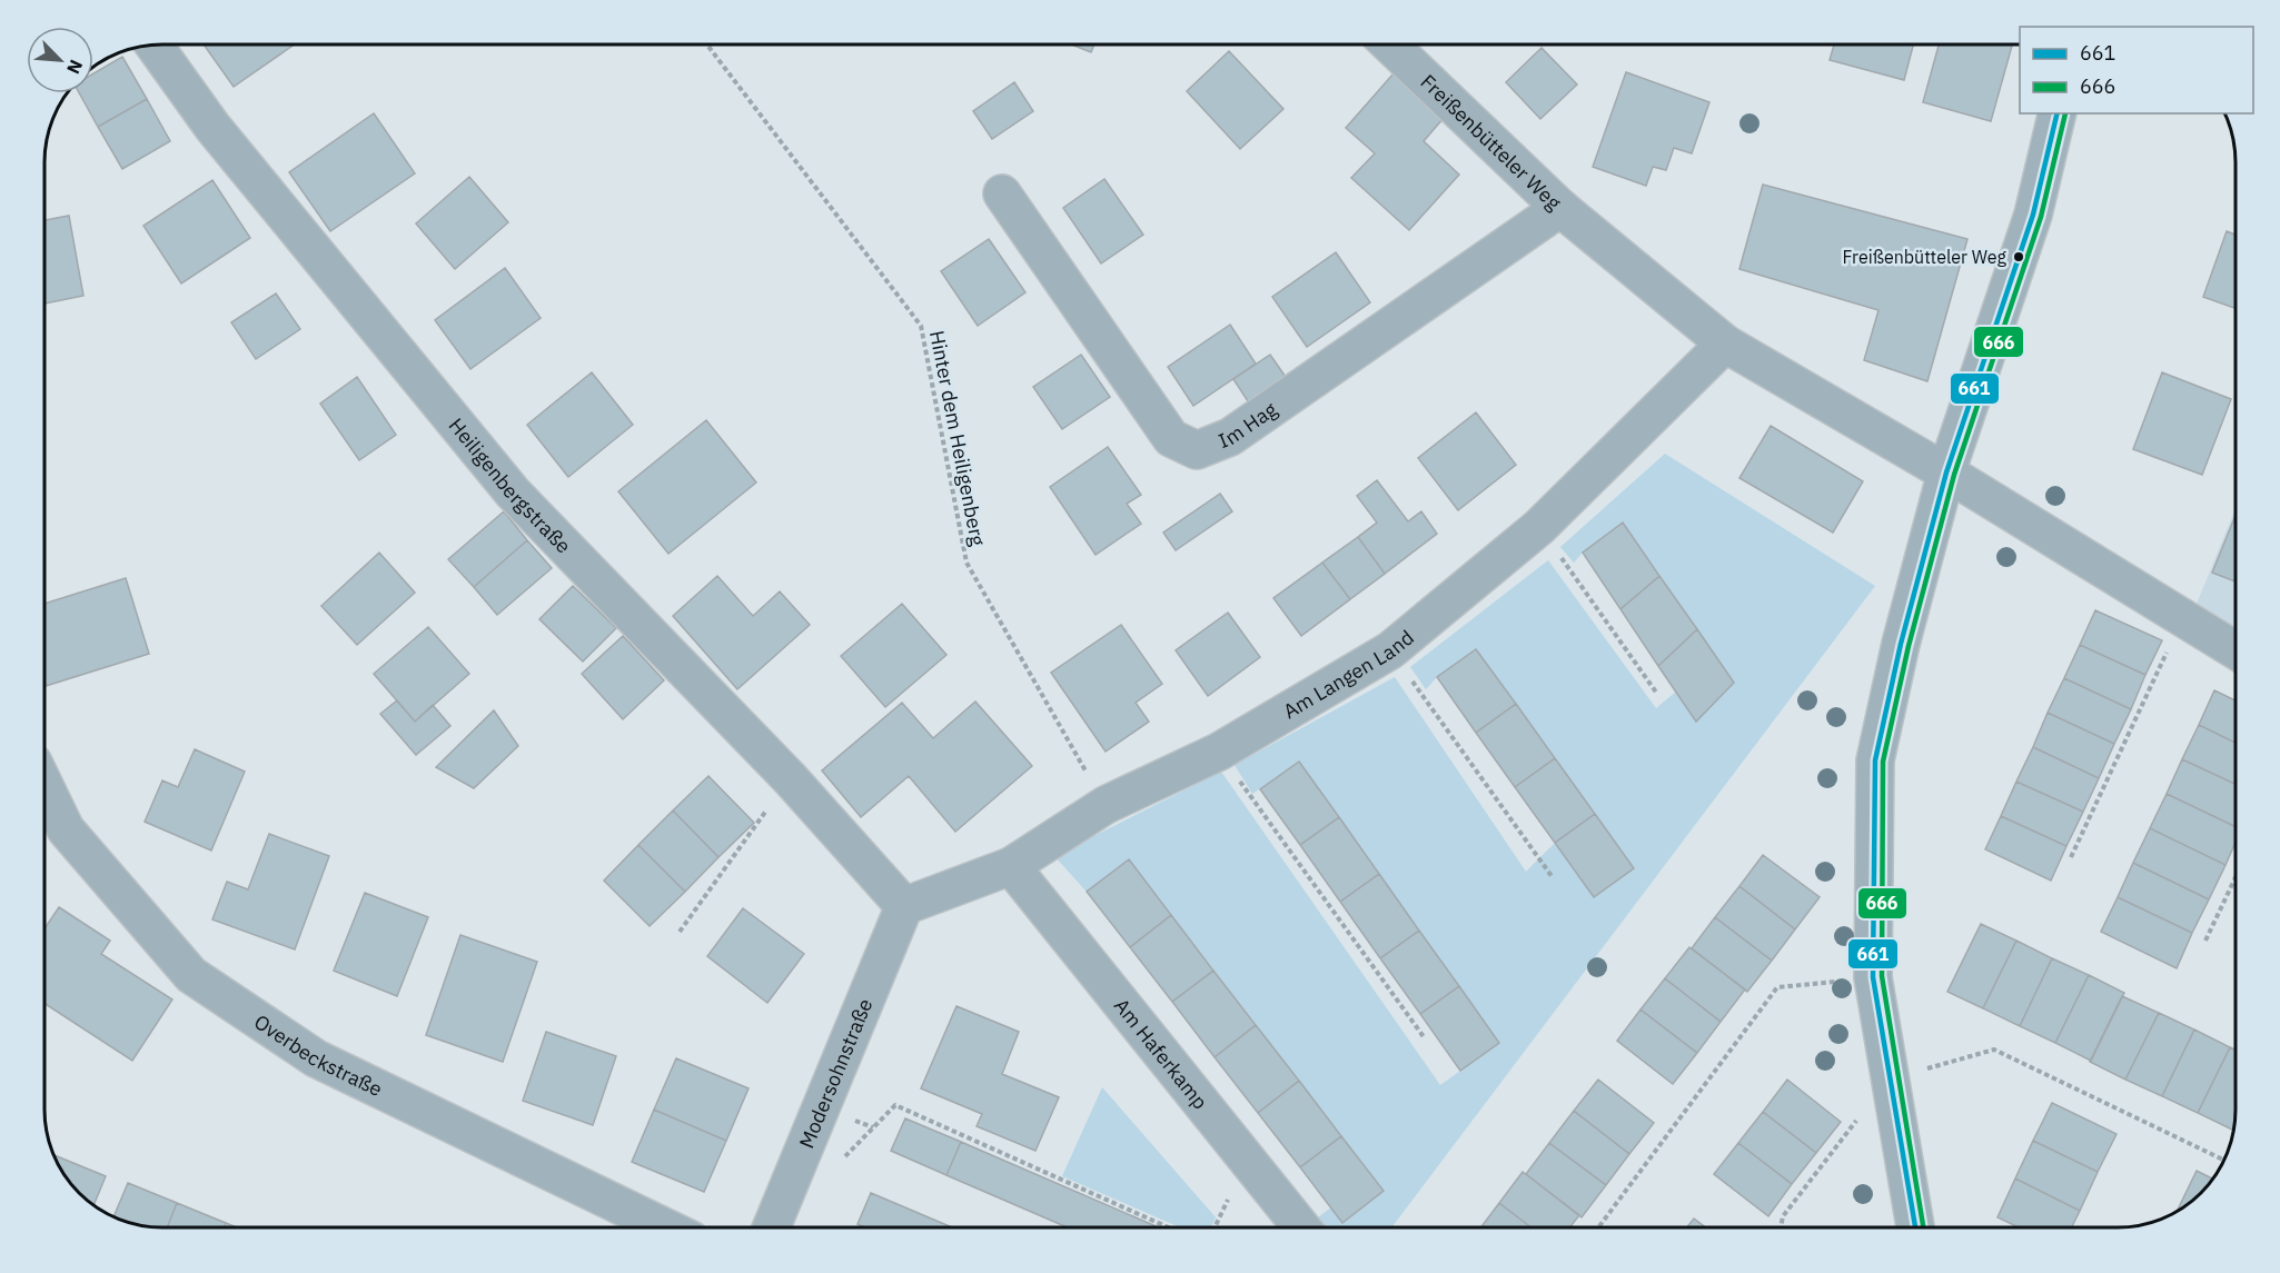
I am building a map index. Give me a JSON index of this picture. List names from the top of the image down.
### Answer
{
  "streets": {
    "street": [
      "Freißenbütteler Weg",
      "Im Hag",
      "Heiligenbergstraße",
      "Am Langen Land",
      "Overbeckstraße",
      "Am Haferkamp",
      "Modersohnstraße"
    ],
    "path": ["Hinter dem Heiligenberg"]
  },
  "crossings": [
    ["Freißenbütteler Weg", "Im Hag"],
    ["Freißenbütteler Weg", "Am Langen Land"],
    ["Hinter dem Heiligenberg", "Am Langen Land"],
    ["Heiligenbergstraße", "Am Langen Land"],
    ["Heiligenbergstraße", "Modersohnstraße"],
    ["Am Langen Land", "Am Haferkamp"],
    ["Am Langen Land", "Modersohnstraße"]
  ],
  "places": ["Freißenbütteler Weg"],
  "lines": ["transit line 661", "transit line 666"],
  "legend": ["661", "666"],
  "north": "bottom right"
}
